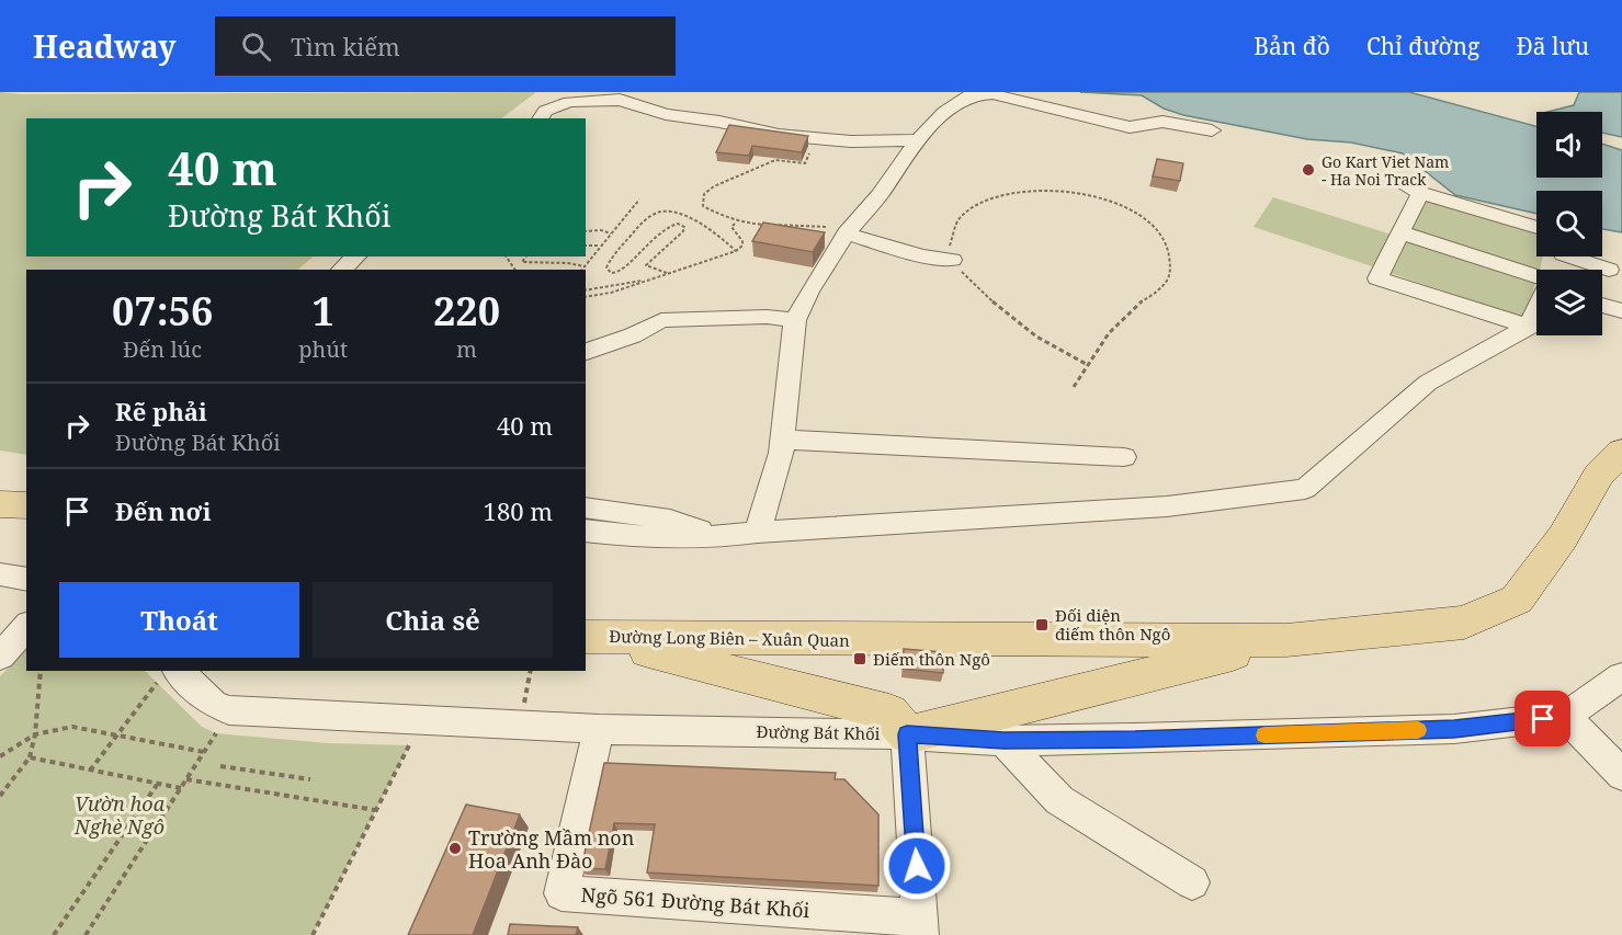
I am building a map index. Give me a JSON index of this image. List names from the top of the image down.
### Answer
{
  "streets": {
    "main road": ["Đường Long Biên – Xuân Quan"],
    "street": ["Đường Bát Khối", "Ngõ 561 Đường Bát Khối"]
  },
  "crossings": [
    ["Đường Bát Khối", "Ngõ 561 Đường Bát Khối"]
  ],
  "parks": ["Vườn hoa Nghè Ngô"],
  "places": {
    "other": ["Go Kart Viet Nam - Ha Noi Track", "Trường Mầm non Hoa Anh Đào"],
    "transit": ["Đối diện điếm thôn Ngô", "Điếm thôn Ngô"]
  },
  "page": {
    "header": "Headway",
    "search": "Tìm kiếm",
    "nav": ["Bản đồ", "Chỉ đường", "Đã lưu"],
    "turn": ["40 m", "Đường Bát Khối"],
    "eta": [
      "07:56",
      "Đến lúc",
      "1",
      "phút",
      "220",
      "m"
    ],
    "list": [
      {
        "name": "Rẽ phải",
        "note": "Đường Bát Khối",
        "value": "40 m"
      },
      {
        "name": "Đến nơi",
        "value": "180 m"
      }
    ],
    "buttons": ["Thoát", "Chia sẻ"]
  }
}
